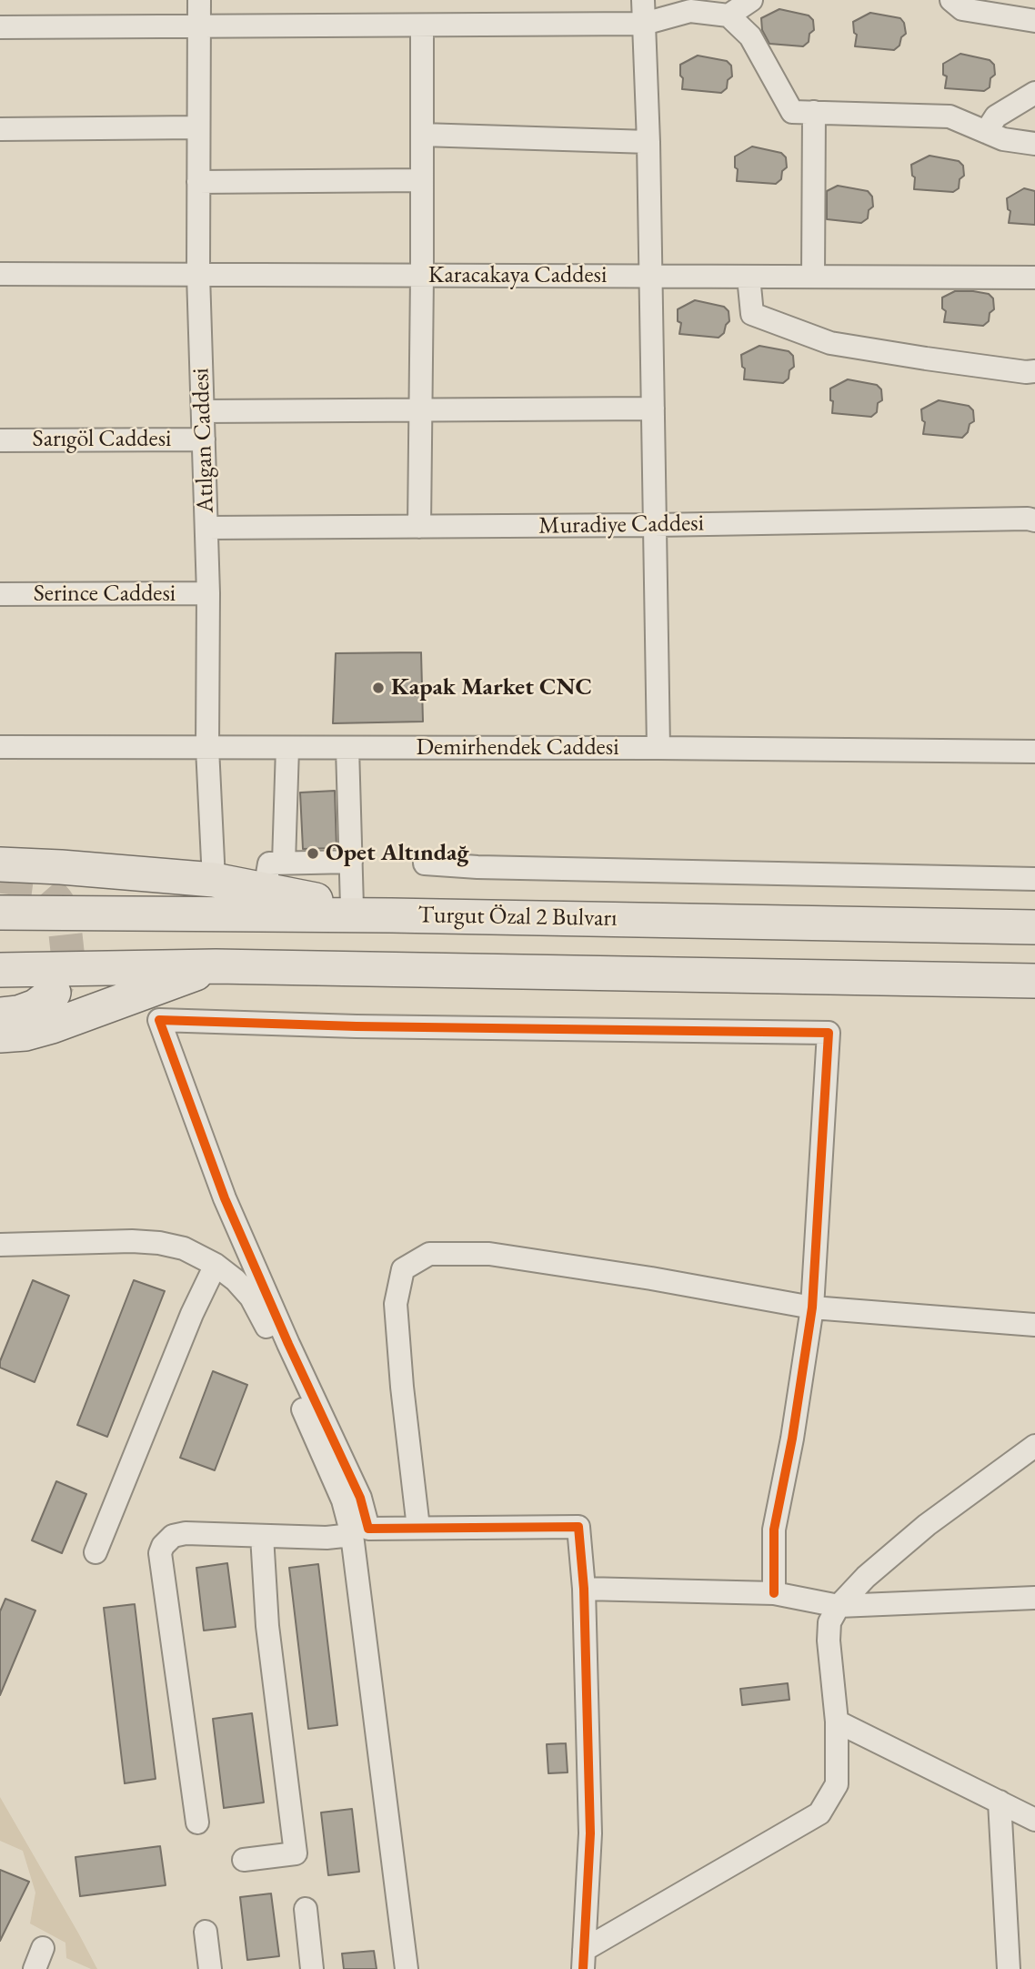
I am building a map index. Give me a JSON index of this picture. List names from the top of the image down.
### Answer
{
  "streets": {
    "highway": ["Turgut Özal 2 Bulvarı"],
    "street": [
      "Karacakaya Caddesi",
      "Sarıgöl Caddesi",
      "Atılgan Caddesi",
      "Muradiye Caddesi",
      "Serince Caddesi",
      "Demirhendek Caddesi"
    ]
  },
  "crossings": [
    ["Karacakaya Caddesi", "Atılgan Caddesi"],
    ["Sarıgöl Caddesi", "Atılgan Caddesi"],
    ["Atılgan Caddesi", "Muradiye Caddesi"],
    ["Atılgan Caddesi", "Serince Caddesi"],
    ["Atılgan Caddesi", "Demirhendek Caddesi"]
  ],
  "places": ["Kapak Market CNC", "Opet Altındağ"]
}
